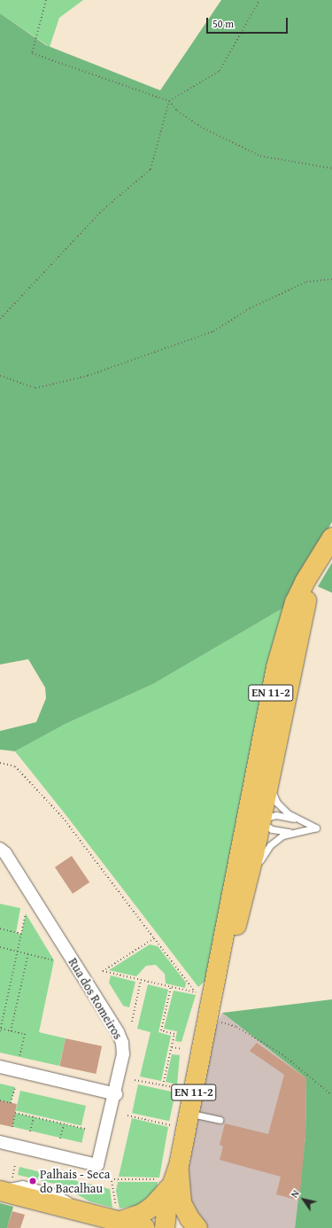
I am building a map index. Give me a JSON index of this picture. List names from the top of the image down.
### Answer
{
  "streets": {
    "main road": ["EN 11-2"],
    "street": ["Rua dos Romeiros"]
  },
  "places": ["Palhais - Seca do Bacalhau"],
  "scale_bar": "50 m",
  "north": "top left"
}
